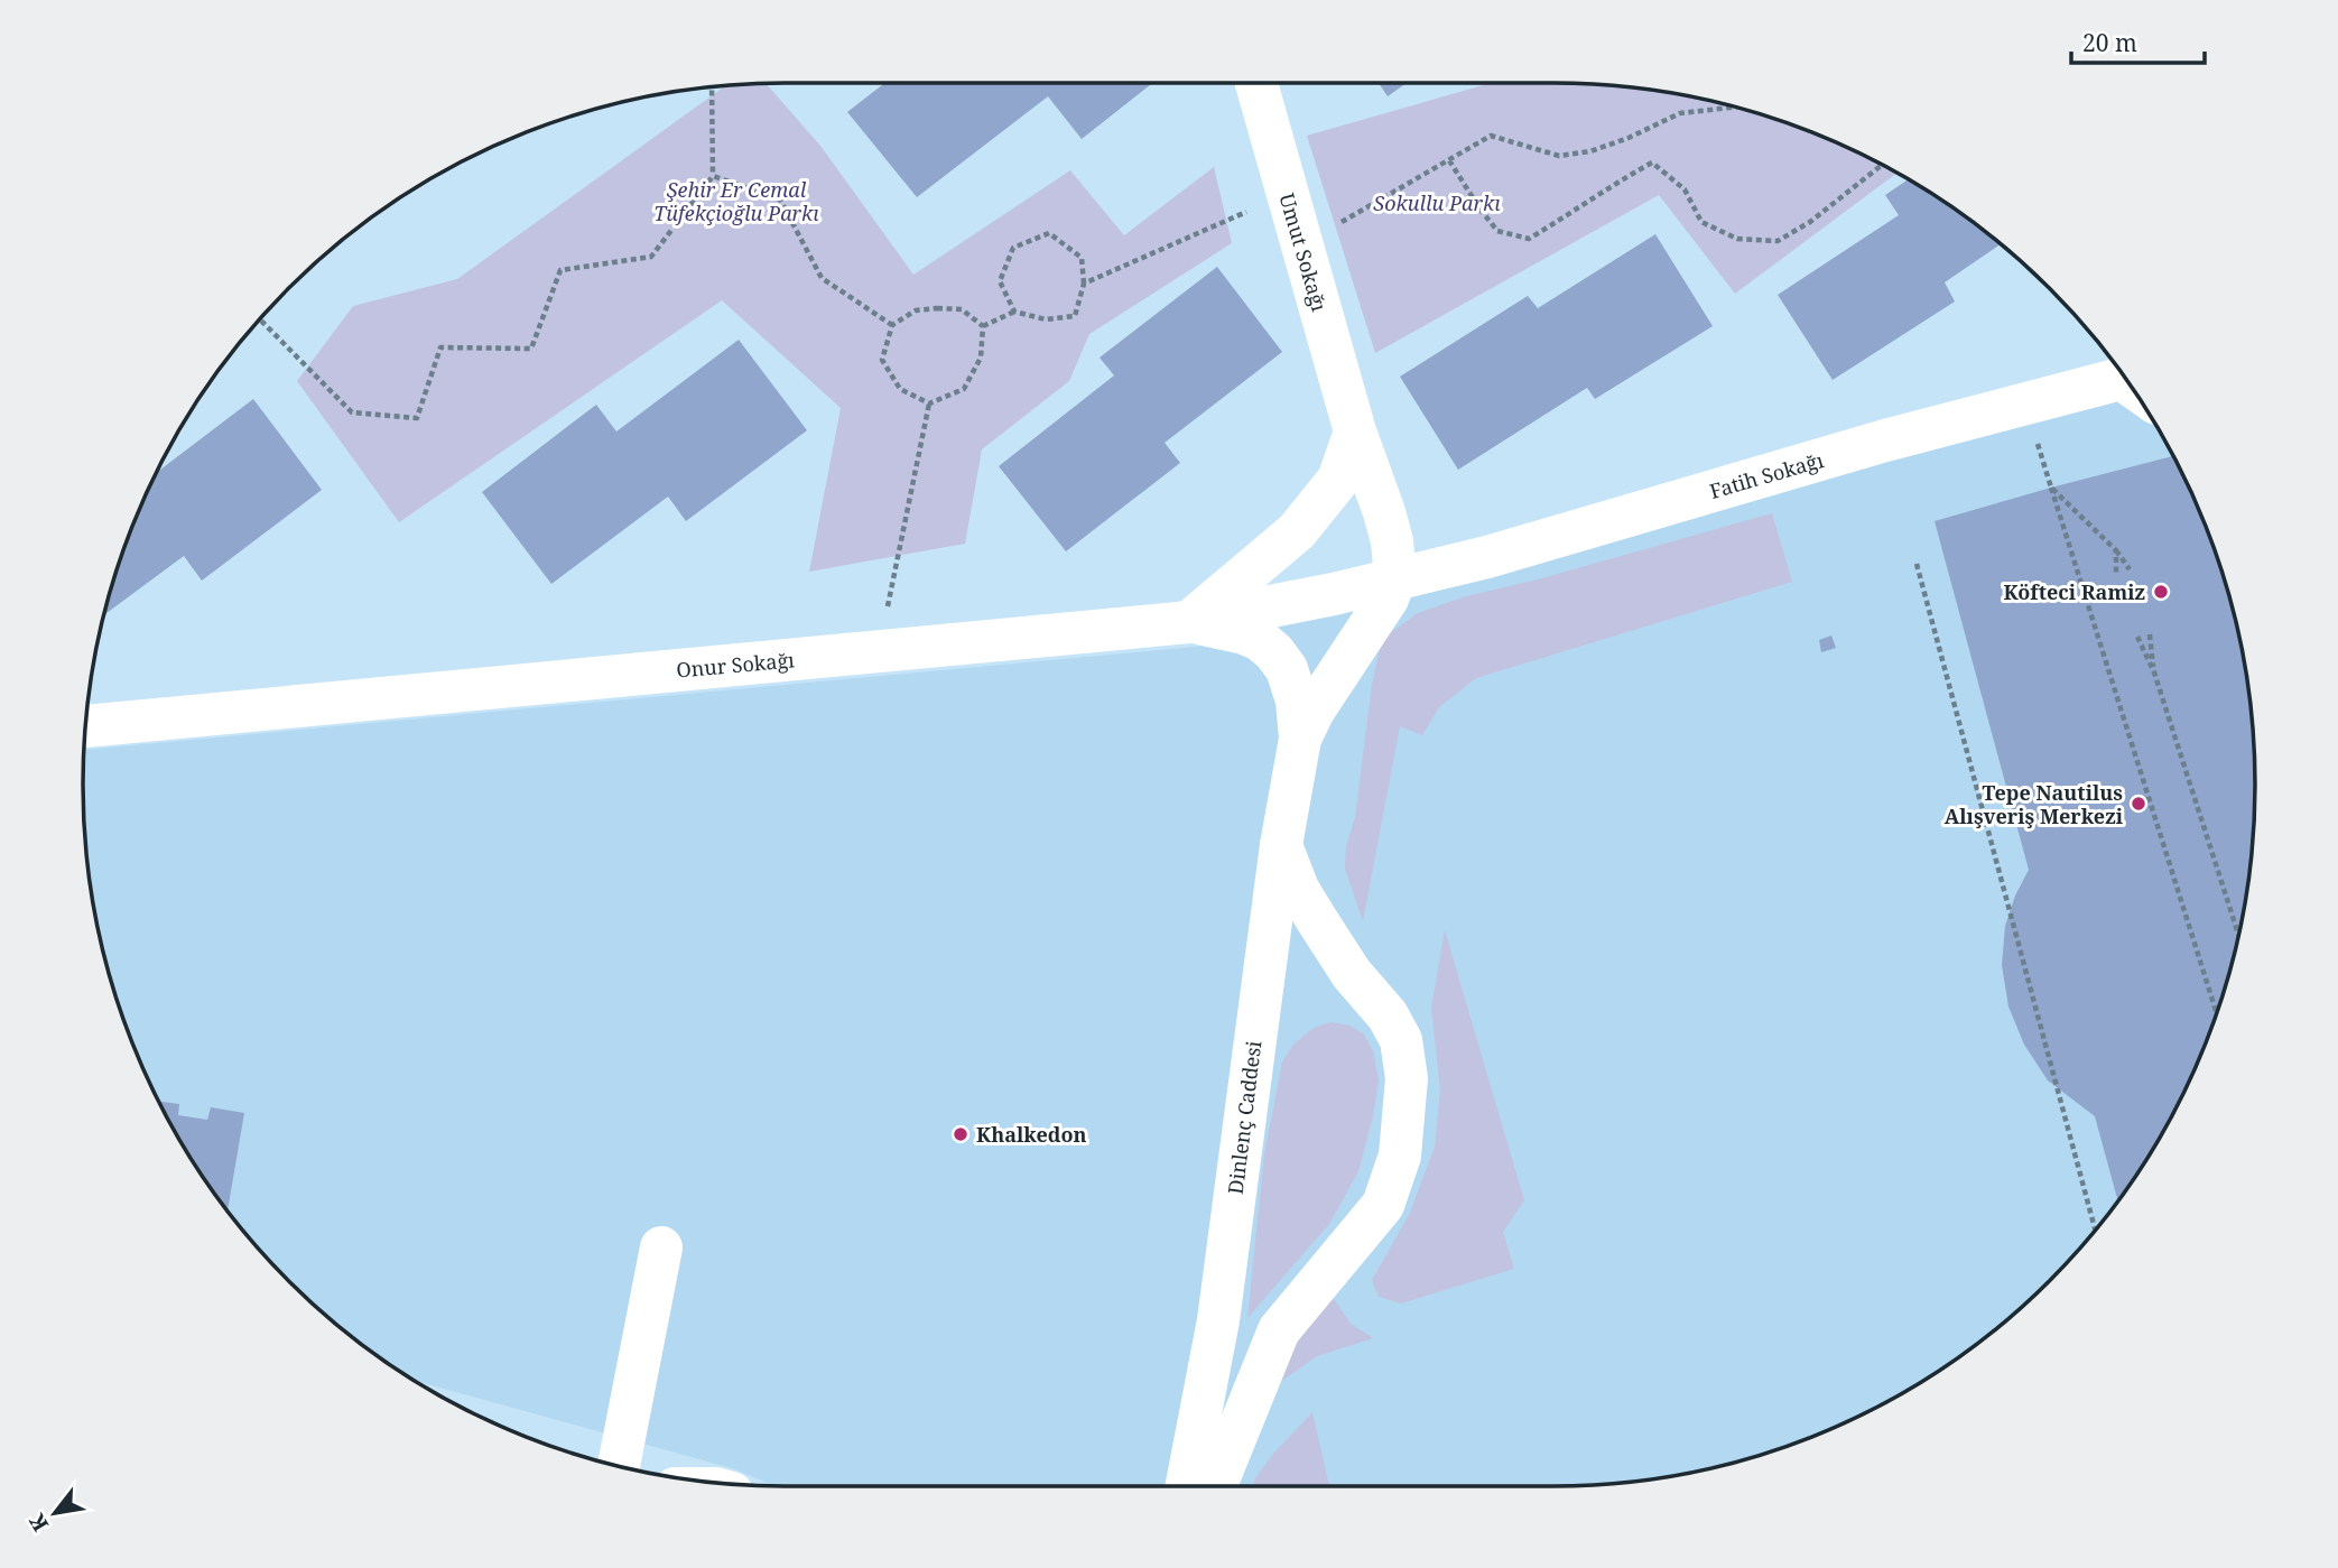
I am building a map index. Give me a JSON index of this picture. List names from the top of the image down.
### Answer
{
  "streets": {
    "main road": [
      "Umut Sokağı",
      "Fatih Sokağı",
      "Onur Sokağı",
      "Dinlenç Caddesi"
    ]
  },
  "crossings": [
    ["Umut Sokağı", "Fatih Sokağı"],
    ["Umut Sokağı", "Onur Sokağı"],
    ["Umut Sokağı", "Dinlenç Caddesi"],
    ["Fatih Sokağı", "Onur Sokağı"],
    ["Fatih Sokağı", "Dinlenç Caddesi"],
    ["Onur Sokağı", "Dinlenç Caddesi"]
  ],
  "parks": ["Şehir Er Cemal Tüfekçioğlu Parkı", "Sokullu Parkı"],
  "places": ["Köfteci Ramiz", "Tepe Nautilus Alışveriş Merkezi", "Khalkedon"],
  "scale_bar": "20 m",
  "north": "bottom left"
}
